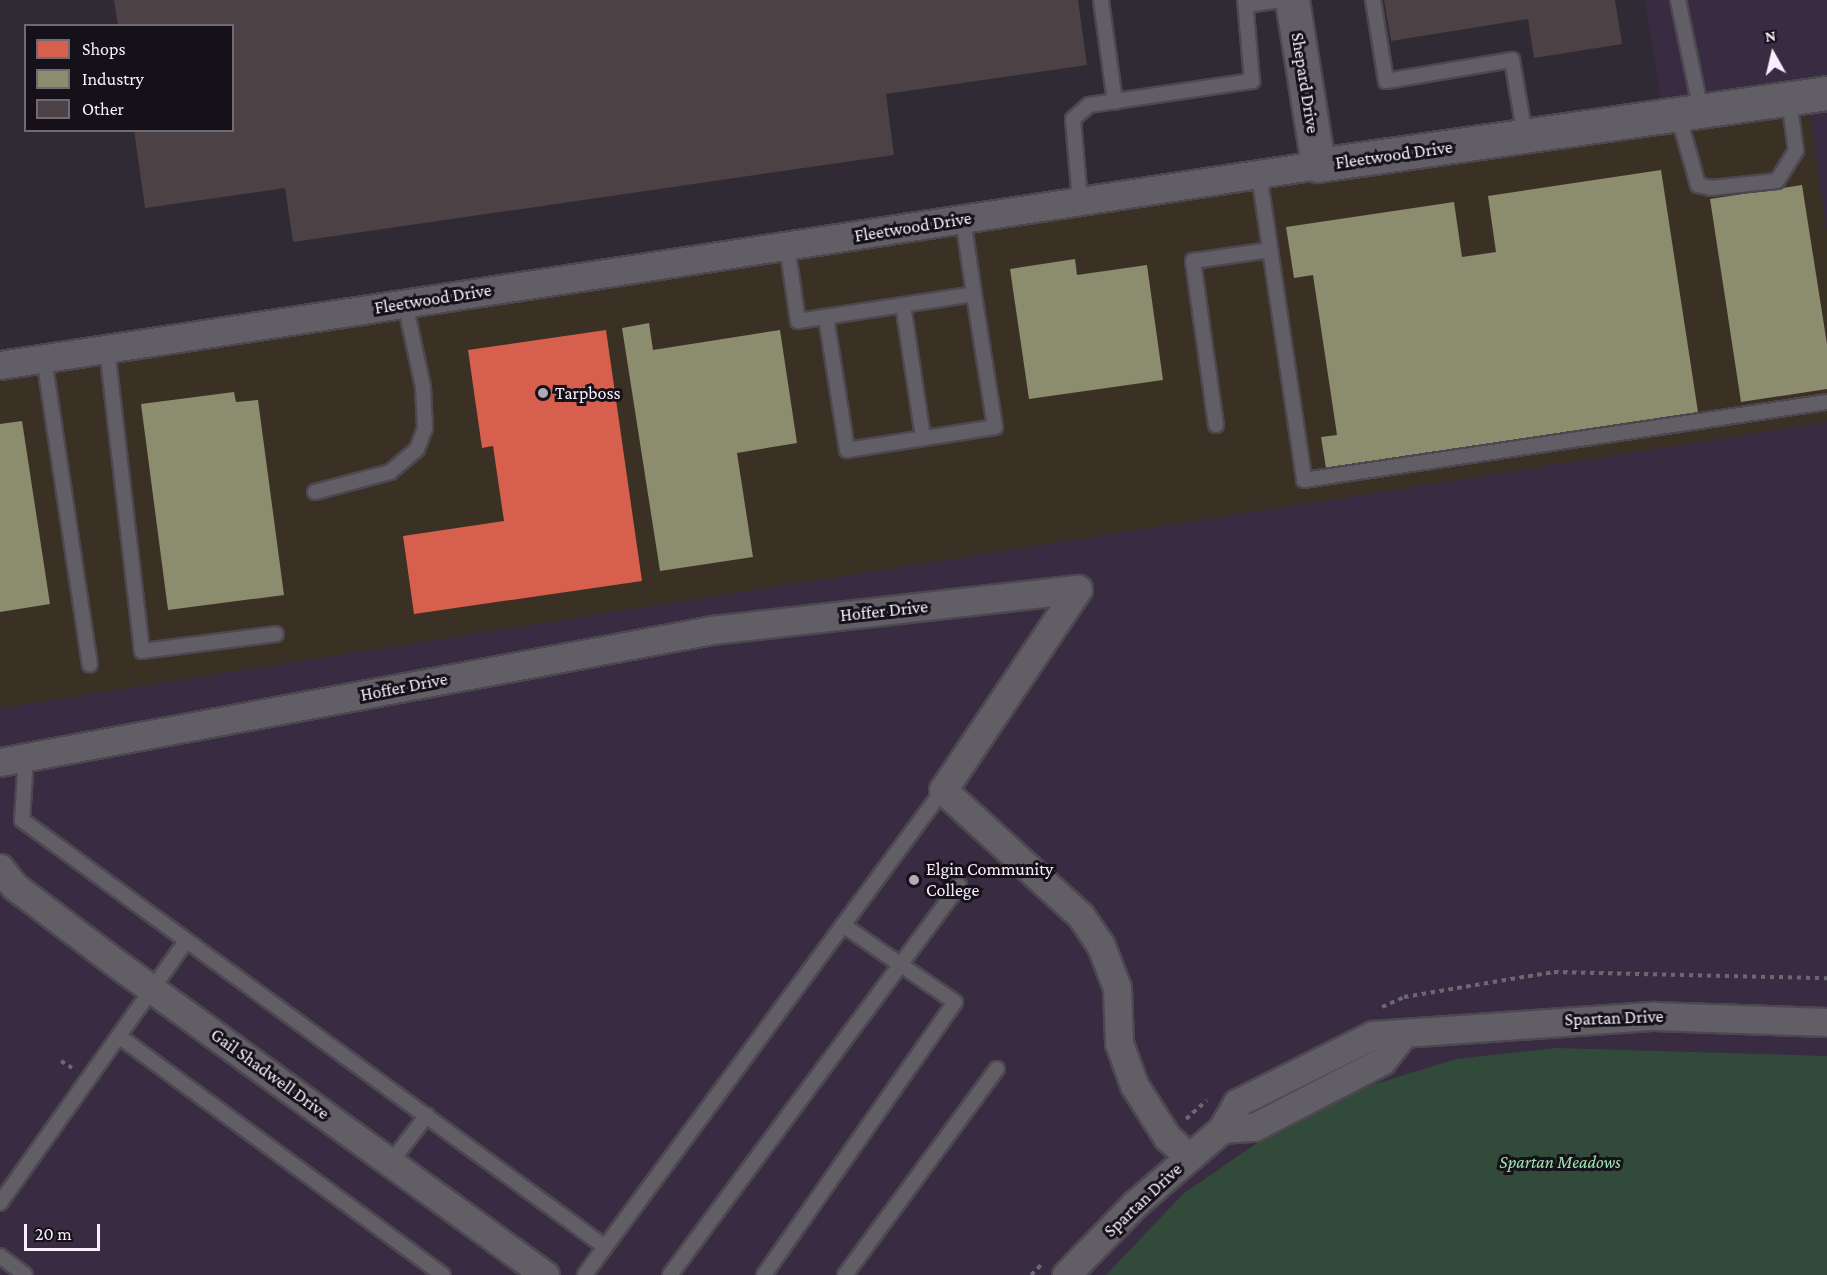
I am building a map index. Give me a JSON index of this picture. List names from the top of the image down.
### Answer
{
  "streets": {
    "street": [
      "Shepard Drive",
      "Fleetwood Drive",
      "Hoffer Drive",
      "Spartan Drive",
      "Gail Shadwell Drive"
    ]
  },
  "crossings": [
    ["Shepard Drive", "Fleetwood Drive"]
  ],
  "parks": ["Spartan Meadows"],
  "places": ["Tarpboss", "Elgin Community College"],
  "legend": ["Shops", "Industry", "Other"],
  "scale_bar": "20 m",
  "north": "top"
}
